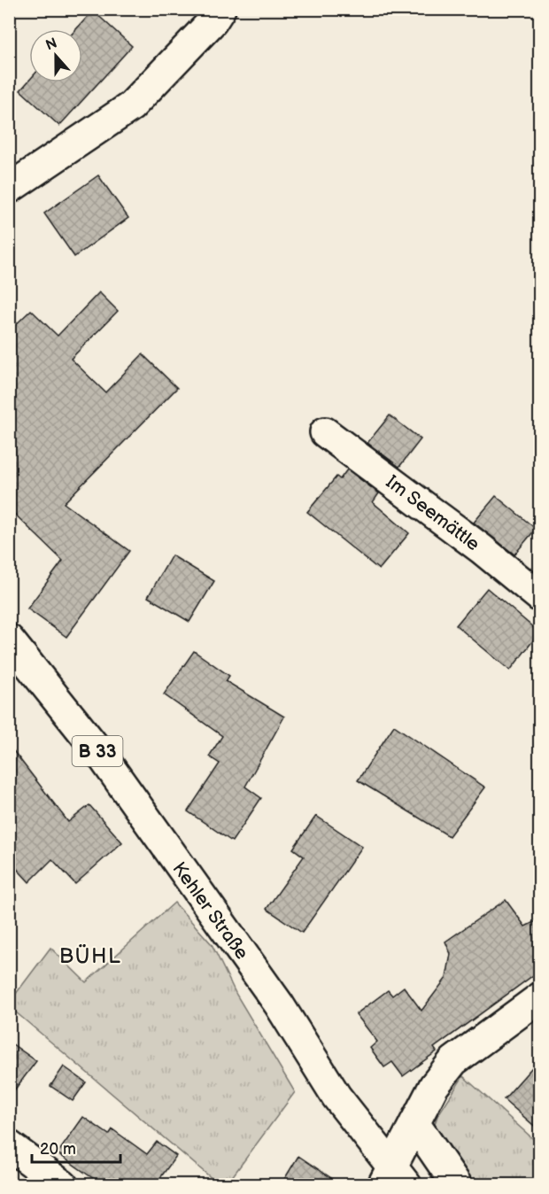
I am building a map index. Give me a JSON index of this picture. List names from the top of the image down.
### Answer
{
  "streets": {
    "street": ["Im Seemättle", "B 33", "Kehler Straße"]
  },
  "districts": ["BÜHL"],
  "scale_bar": "20 m",
  "north": "top"
}
